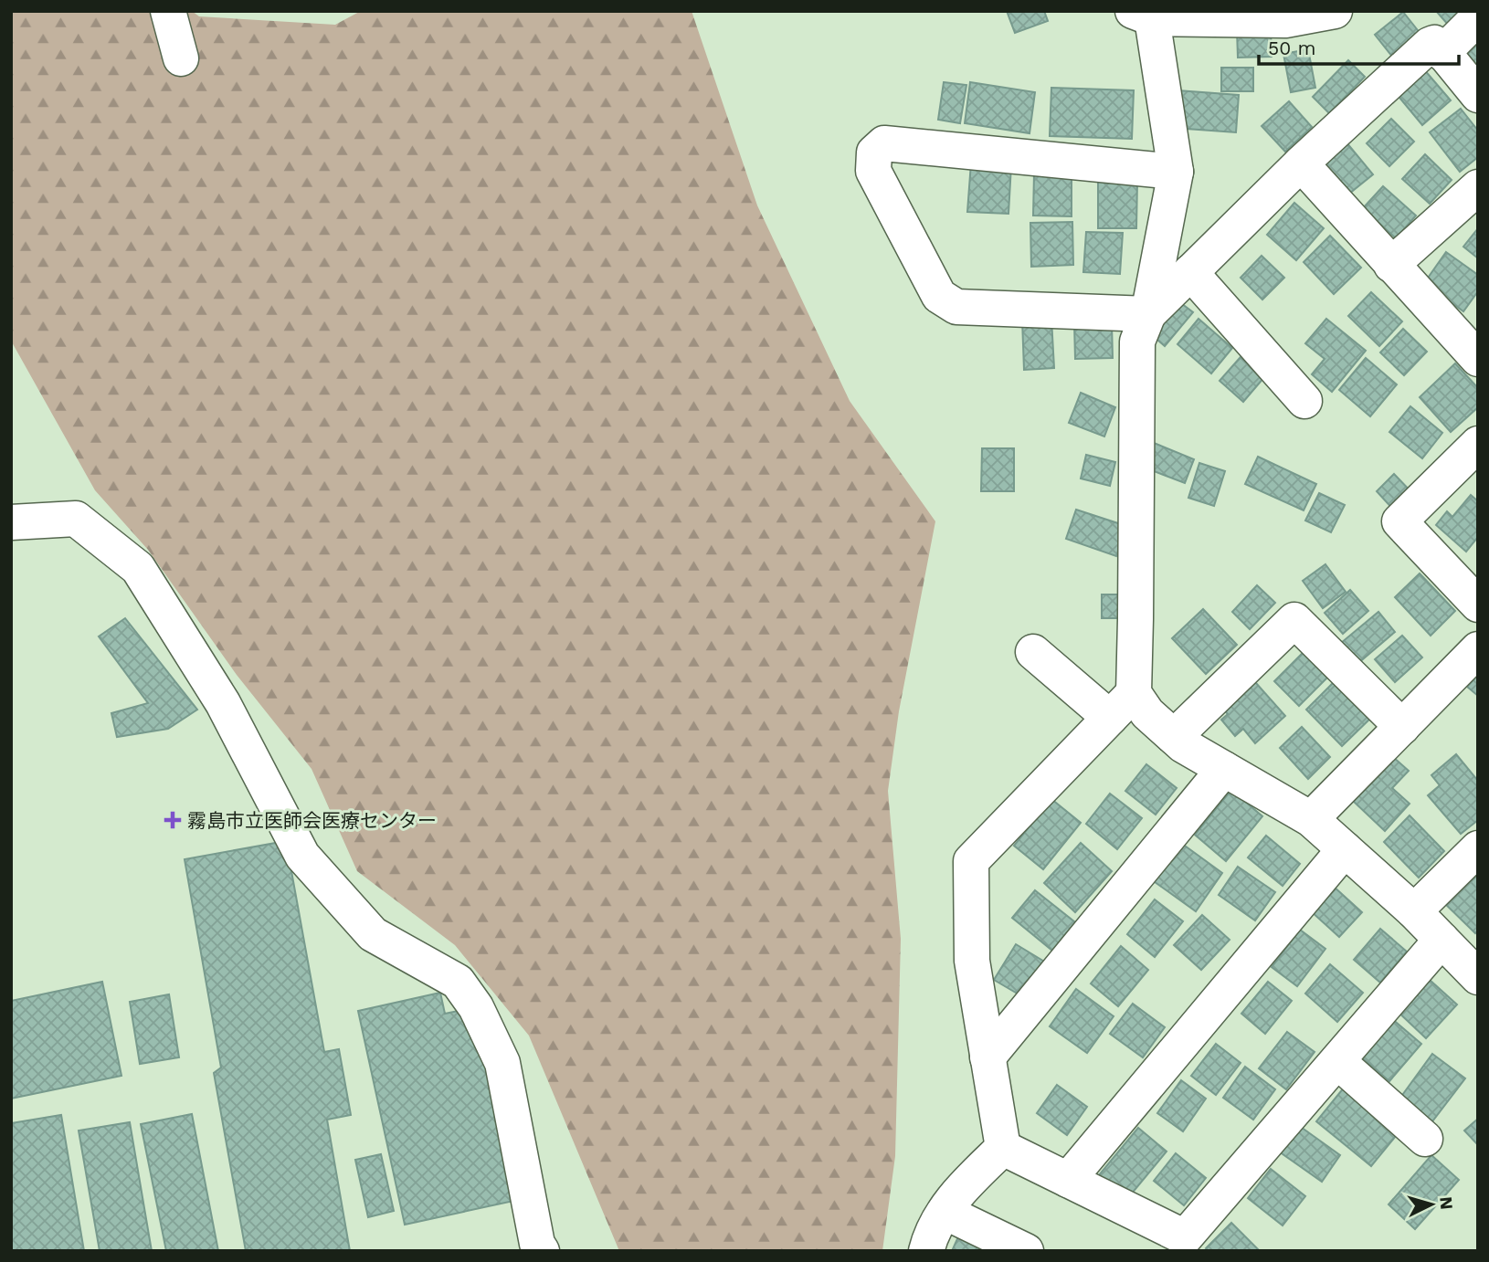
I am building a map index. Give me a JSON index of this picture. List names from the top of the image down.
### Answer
{
  "places": {
    "health": ["霧島市立医師会医療センター"]
  },
  "scale_bar": "50 m",
  "north": "right"
}
